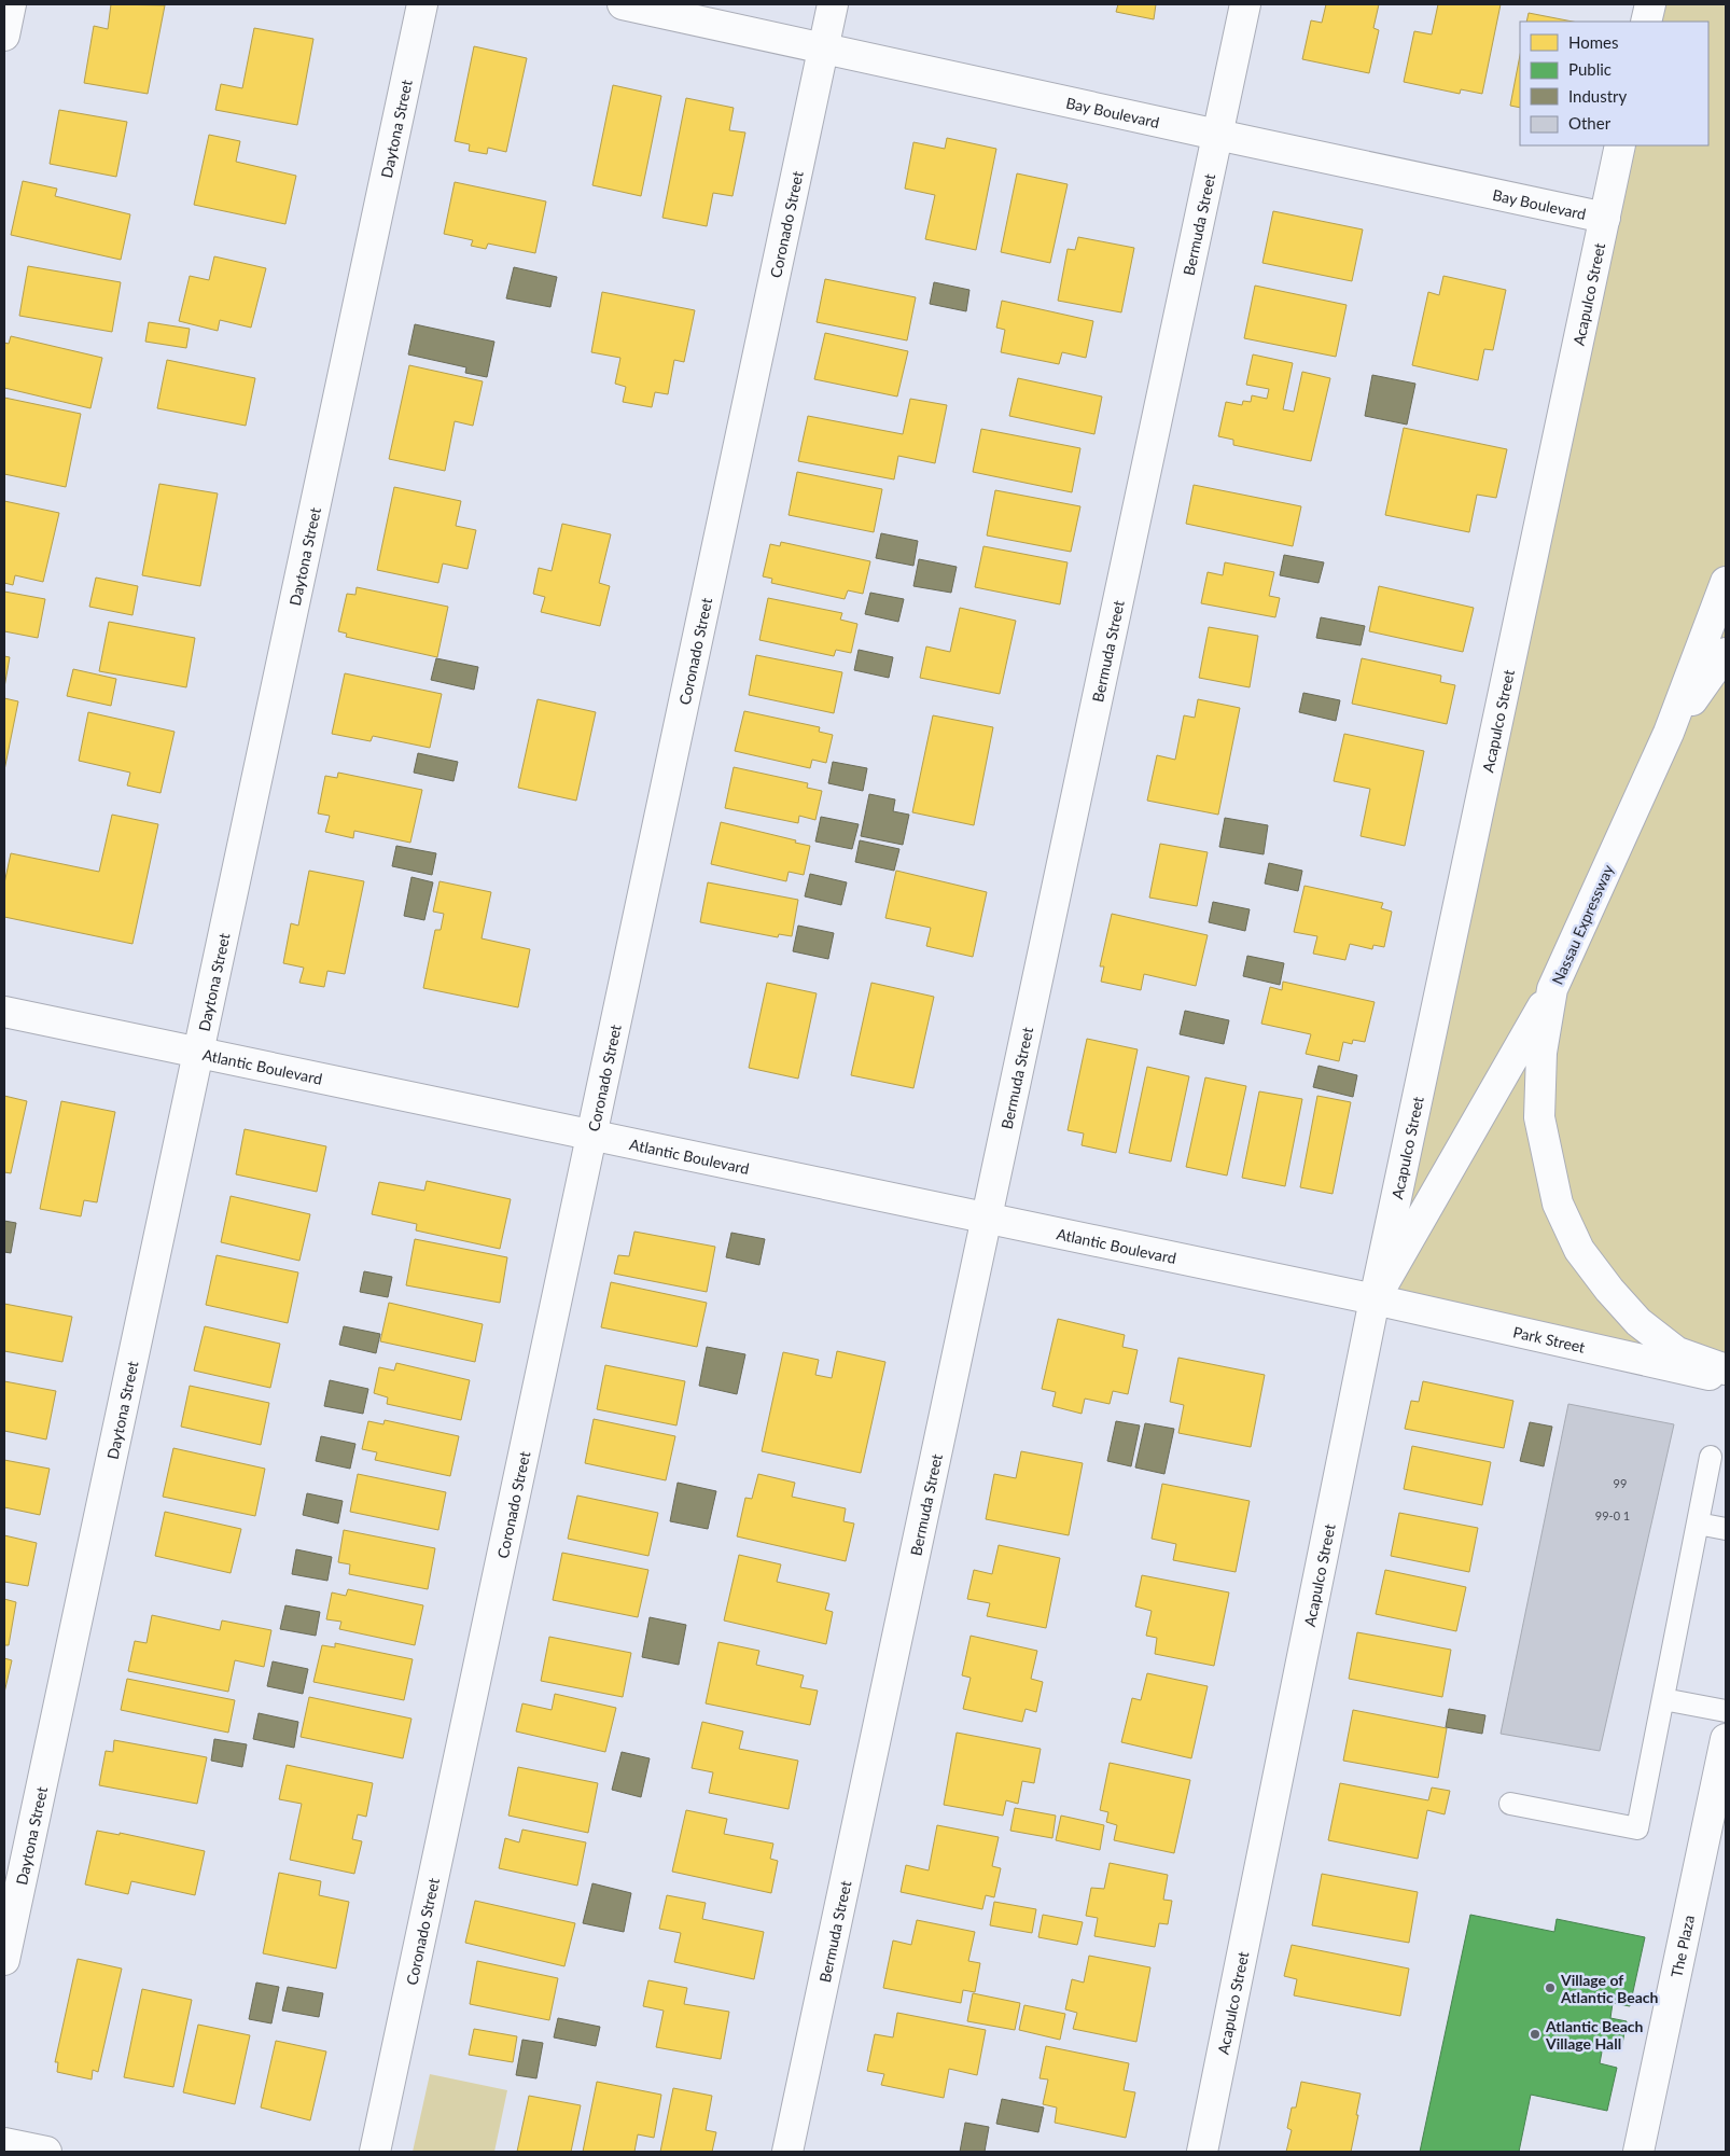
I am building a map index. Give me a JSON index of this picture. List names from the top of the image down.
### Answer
{
  "streets": {
    "main road": [
      "Bay Boulevard",
      "Daytona Street",
      "Coronado Street",
      "Bermuda Street",
      "Acapulco Street",
      "Nassau Expressway",
      "Atlantic Boulevard",
      "Park Street",
      "The Plaza"
    ]
  },
  "crossings": [
    ["Bay Boulevard", "Coronado Street"],
    ["Bay Boulevard", "Bermuda Street"],
    ["Bay Boulevard", "Acapulco Street"],
    ["Daytona Street", "Atlantic Boulevard"],
    ["Coronado Street", "Atlantic Boulevard"],
    ["Bermuda Street", "Atlantic Boulevard"],
    ["Acapulco Street", "Atlantic Boulevard"],
    ["Acapulco Street", "Park Street"],
    ["Atlantic Boulevard", "Park Street"]
  ],
  "places": ["Village of Atlantic Beach", "Atlantic Beach Village Hall"],
  "house_numbers": ["99", "99-0 1"],
  "legend": [
    "Homes",
    "Public",
    "Industry",
    "Other"
  ]
}
